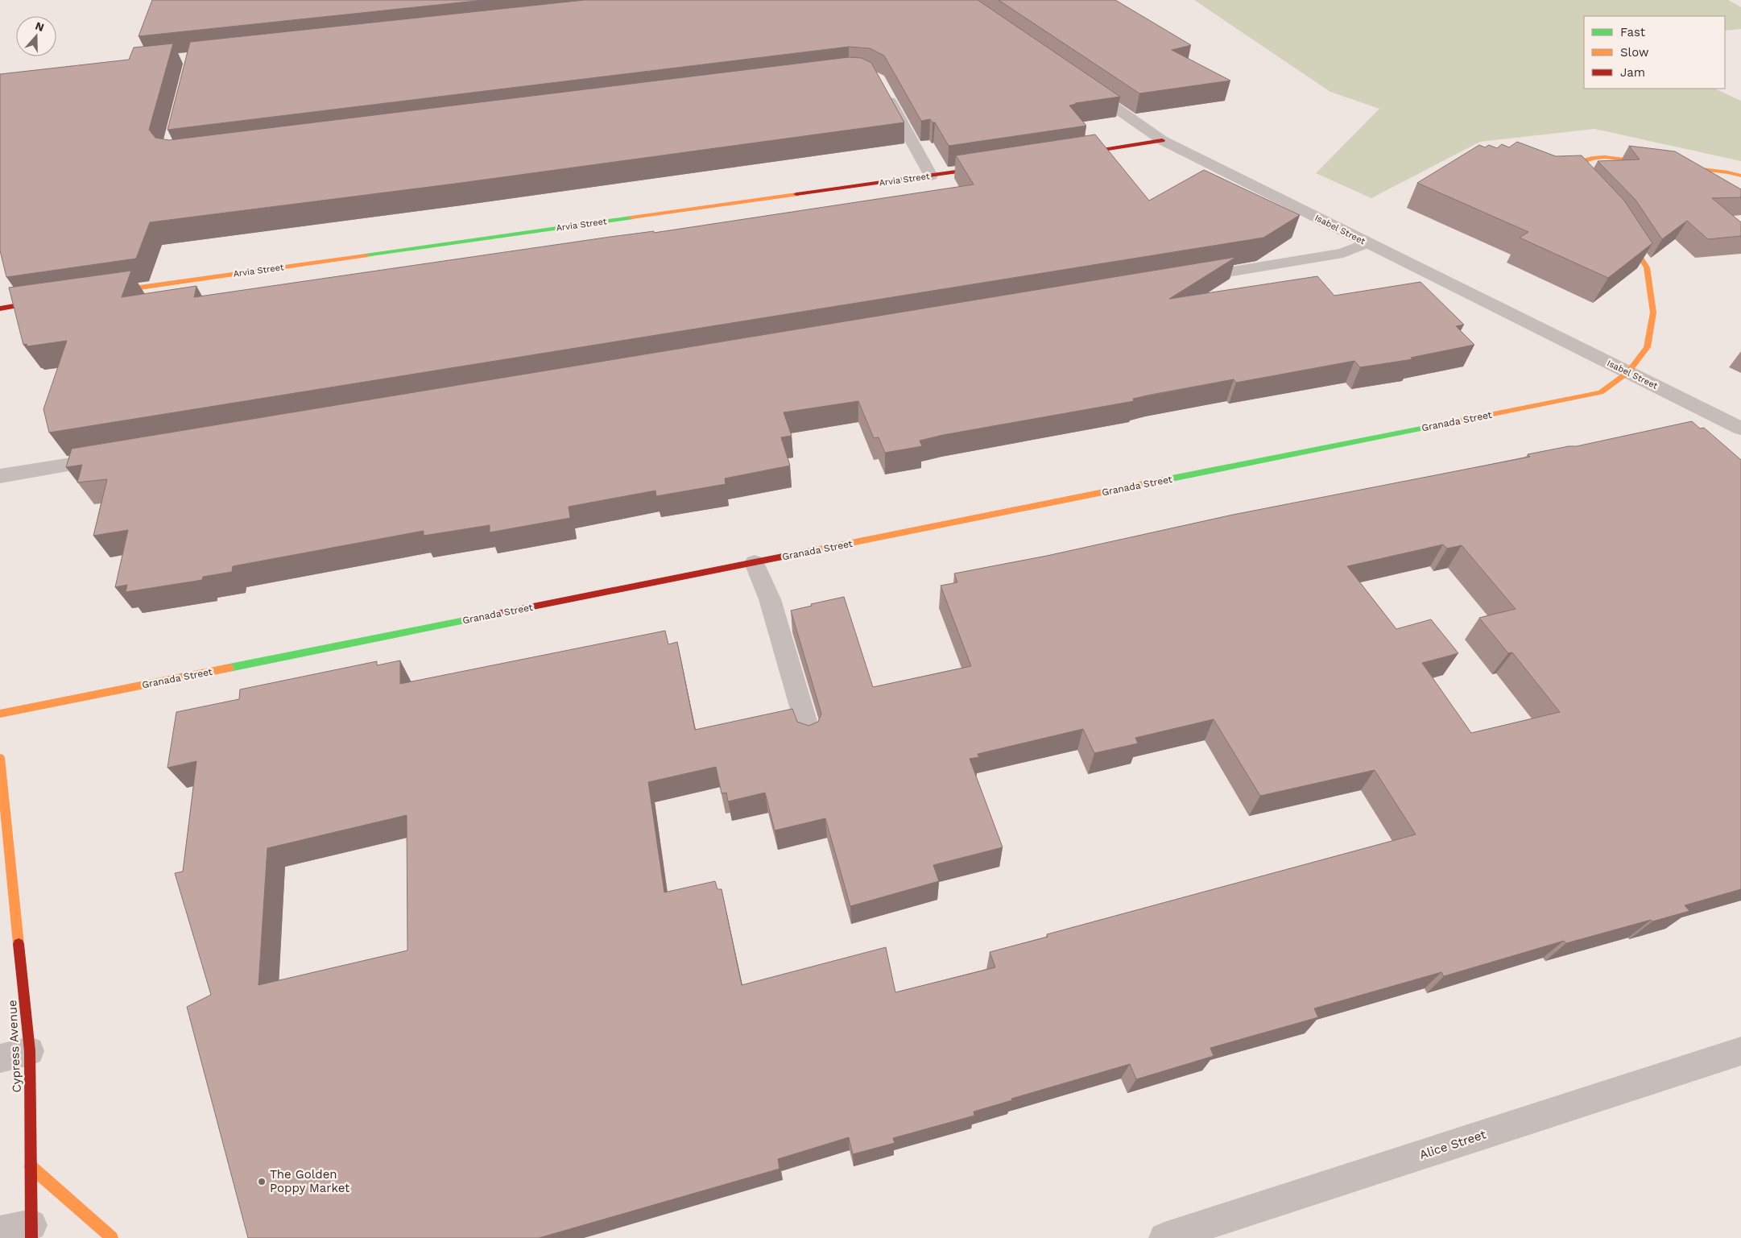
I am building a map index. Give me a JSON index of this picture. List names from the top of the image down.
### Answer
{
  "streets": {
    "street": [
      "Arvia Street",
      "Isabel Street",
      "Granada Street",
      "Cypress Avenue",
      "Alice Street"
    ]
  },
  "crossings": [
    ["Isabel Street", "Granada Street"]
  ],
  "places": ["The Golden Poppy Market"],
  "legend": ["Fast", "Slow", "Jam"],
  "north": "top"
}
